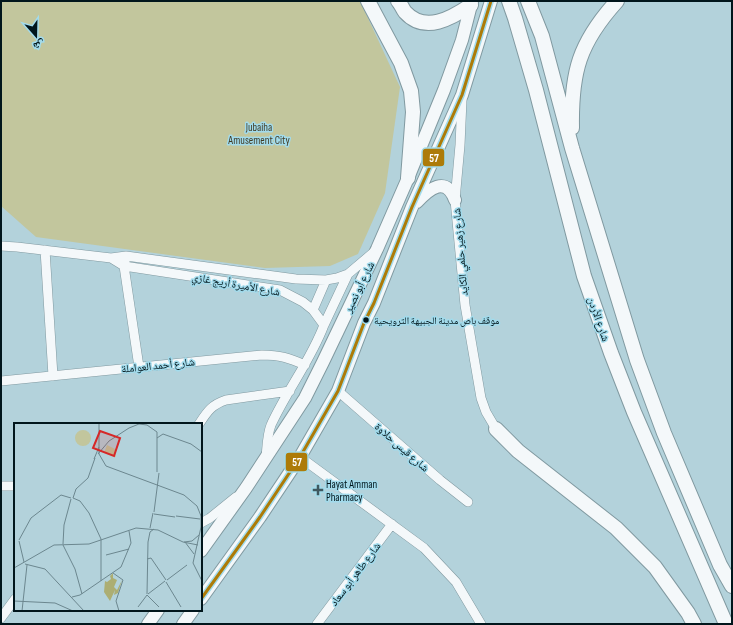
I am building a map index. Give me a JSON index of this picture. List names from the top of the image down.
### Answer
{
  "streets": {
    "highway": ["شارع الأردن"],
    "main road": ["شارع أبو نصير"],
    "street": [
      "شارع زهير حلمي الكايد",
      "شارع الأميرة أريج غازي",
      "شارع أحمد العواملة",
      "شارع قيس حلاوة",
      "شارع طاهر أبو سعاد"
    ]
  },
  "crossings": [
    ["شارع زهير حلمي الكايد", "شارع أبو نصير"],
    ["شارع الأميرة أريج غازي", "شارع أبو نصير"],
    ["شارع أبو نصير", "شارع قيس حلاوة"]
  ],
  "parks": ["Jubaiha Amusement City"],
  "places": {
    "other": ["موقف باص مدينة الجبيهة الترويحية"],
    "health": ["Hayat Amman Pharmacy"]
  },
  "lines": ["transit line 57"],
  "north": "bottom"
}
